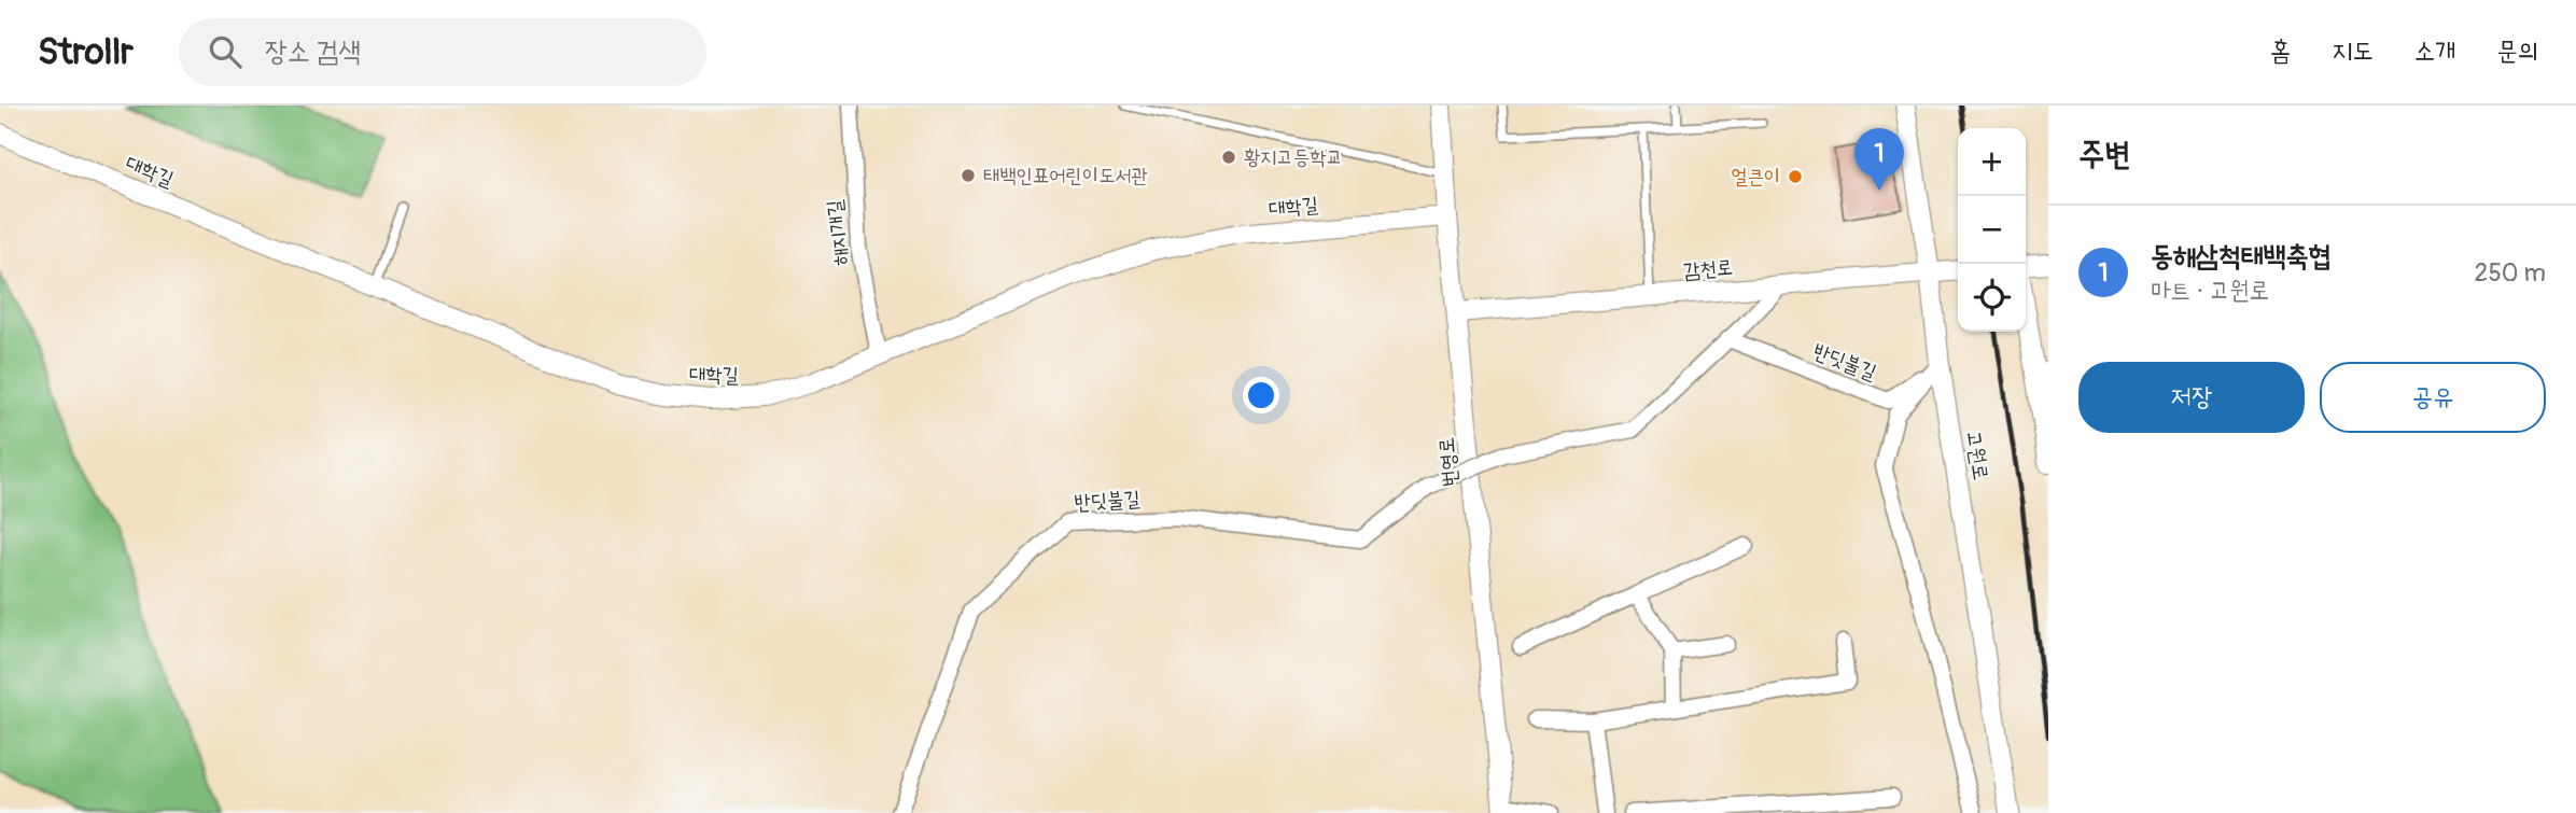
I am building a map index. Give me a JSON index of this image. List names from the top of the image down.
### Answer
{
  "streets": {
    "street": [
      "대학길",
      "해지개길",
      "감천로",
      "반딧불길",
      "고원로",
      "번영로"
    ]
  },
  "crossings": [
    ["대학길", "해지개길"],
    ["대학길", "번영로"],
    ["감천로", "고원로"],
    ["감천로", "번영로"],
    ["반딧불길", "고원로"]
  ],
  "places": ["황지고등학교", "태백인표어린이도서관", "얼큰이"],
  "page": {
    "header": "Strollr",
    "search": "장소 검색",
    "nav": [
      "홈",
      "지도",
      "소개",
      "문의"
    ],
    "heading": "주변",
    "map_buttons": ["+", "−"],
    "pins": "1",
    "list": [
      {
        "mark": "1",
        "name": "동해삼척태백축협",
        "note": "마트 · 고원로",
        "value": "250 m"
      }
    ],
    "buttons": ["저장", "공유"]
  }
}
